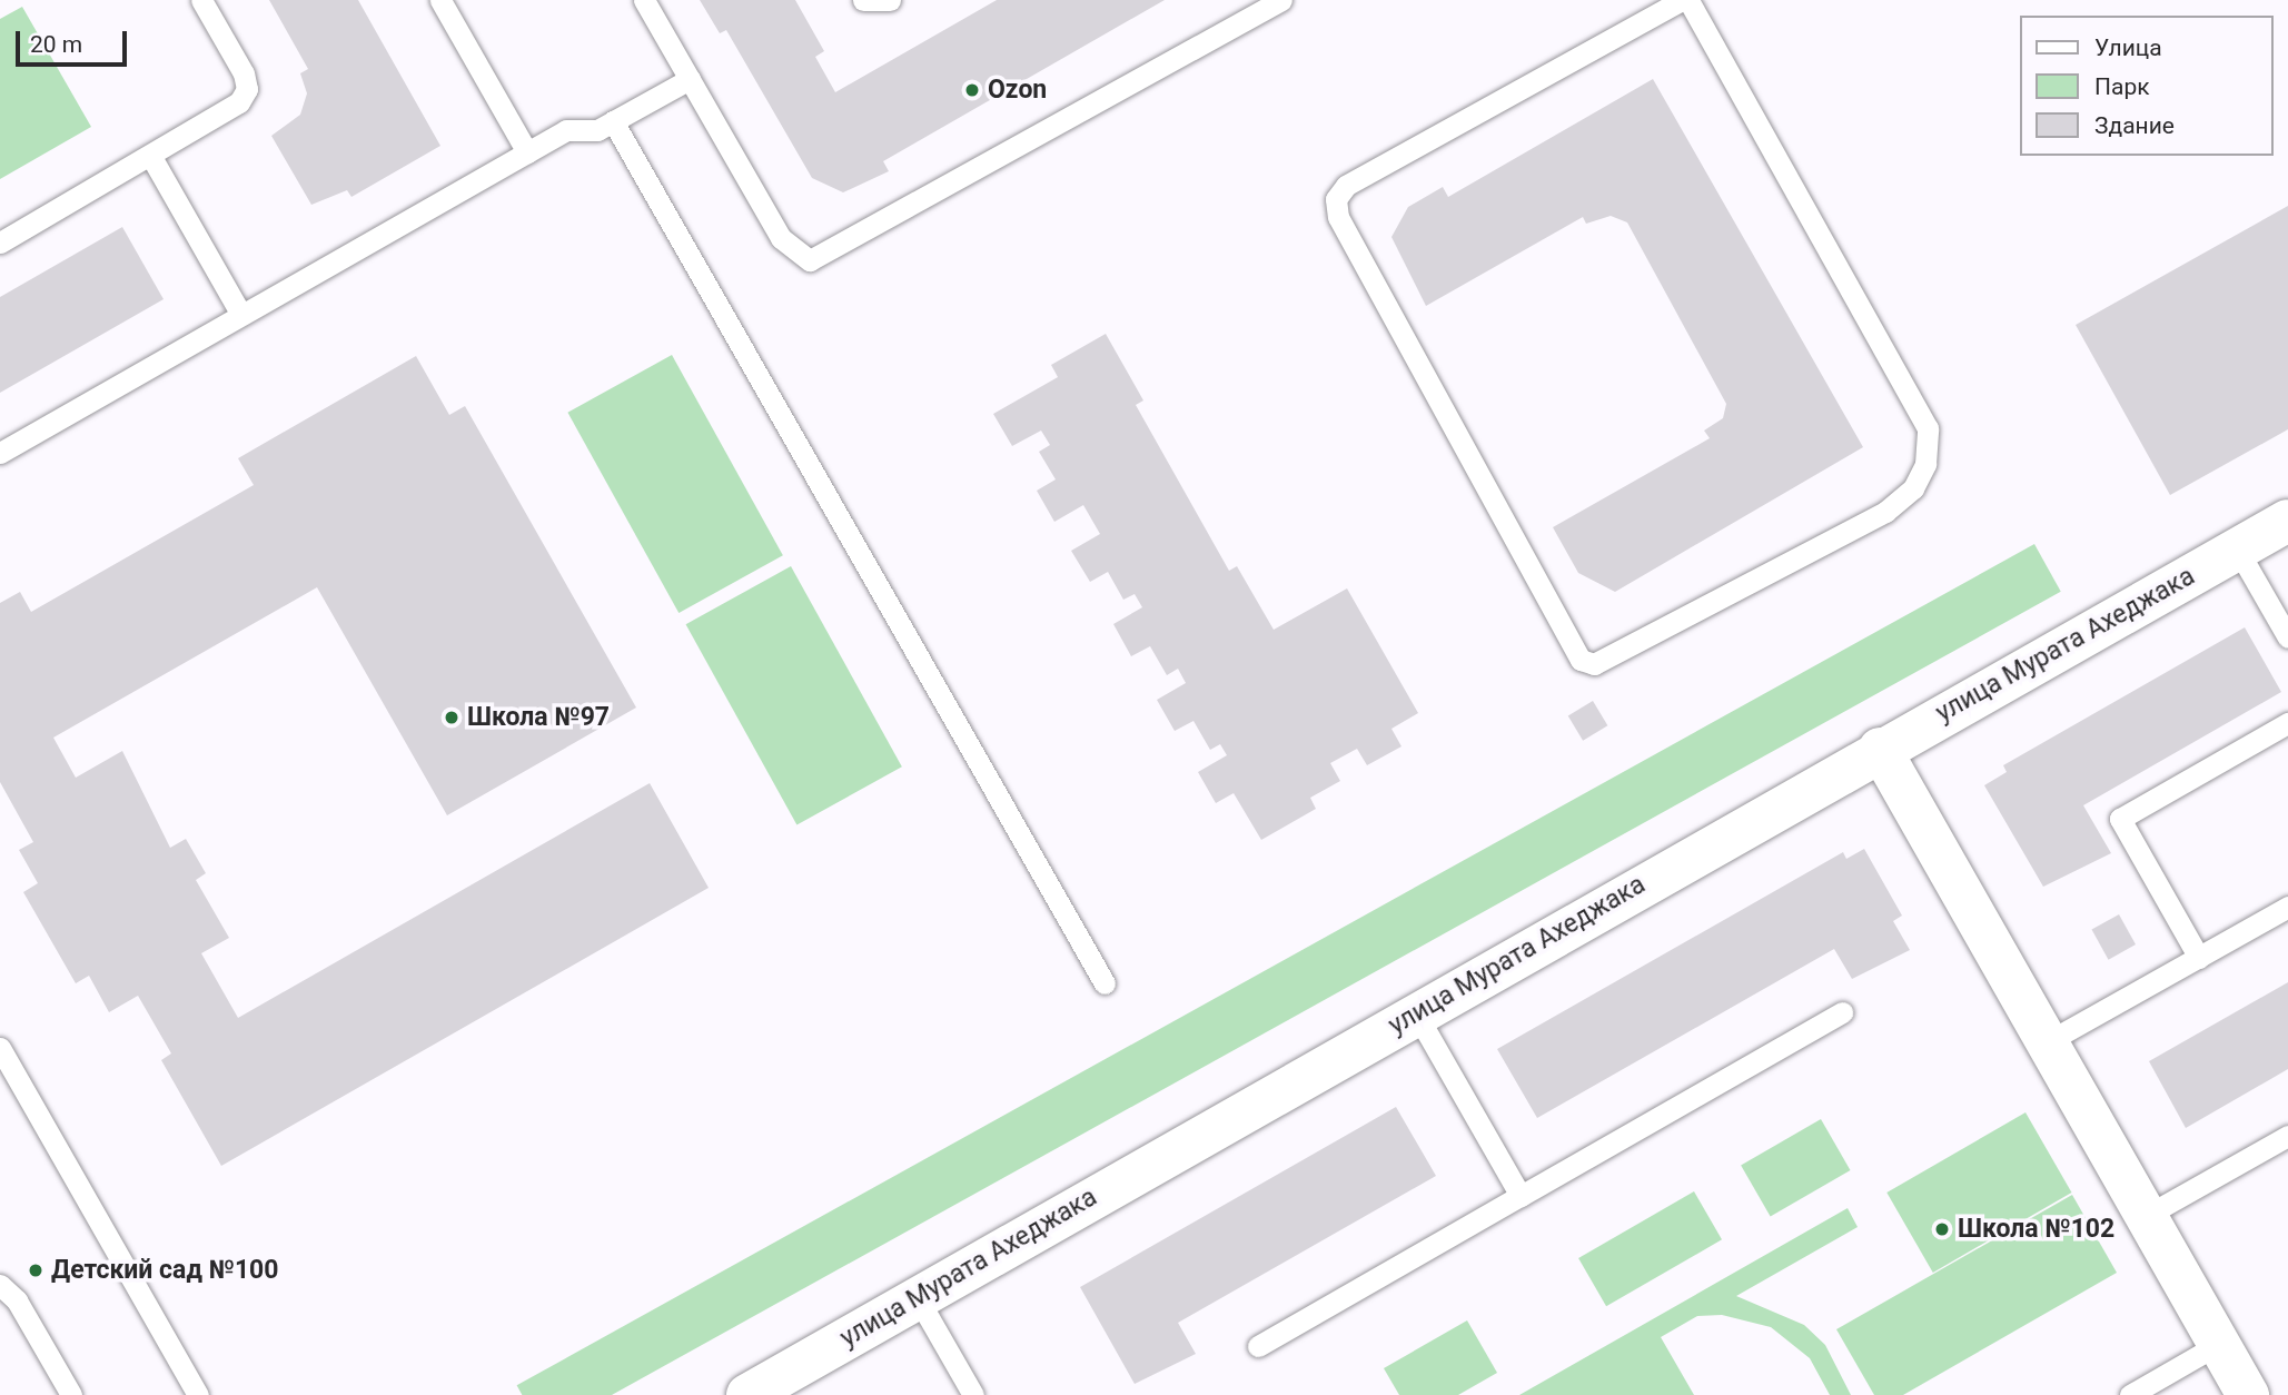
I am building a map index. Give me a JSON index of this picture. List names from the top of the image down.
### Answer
{
  "streets": {
    "street": ["улица Мурата Ахеджака"]
  },
  "places": [
    "Ozon",
    "Школа №97",
    "Школа №102",
    "Детский сад №100"
  ],
  "legend": ["Улица", "Парк", "Здание"],
  "scale_bar": "20 m"
}
